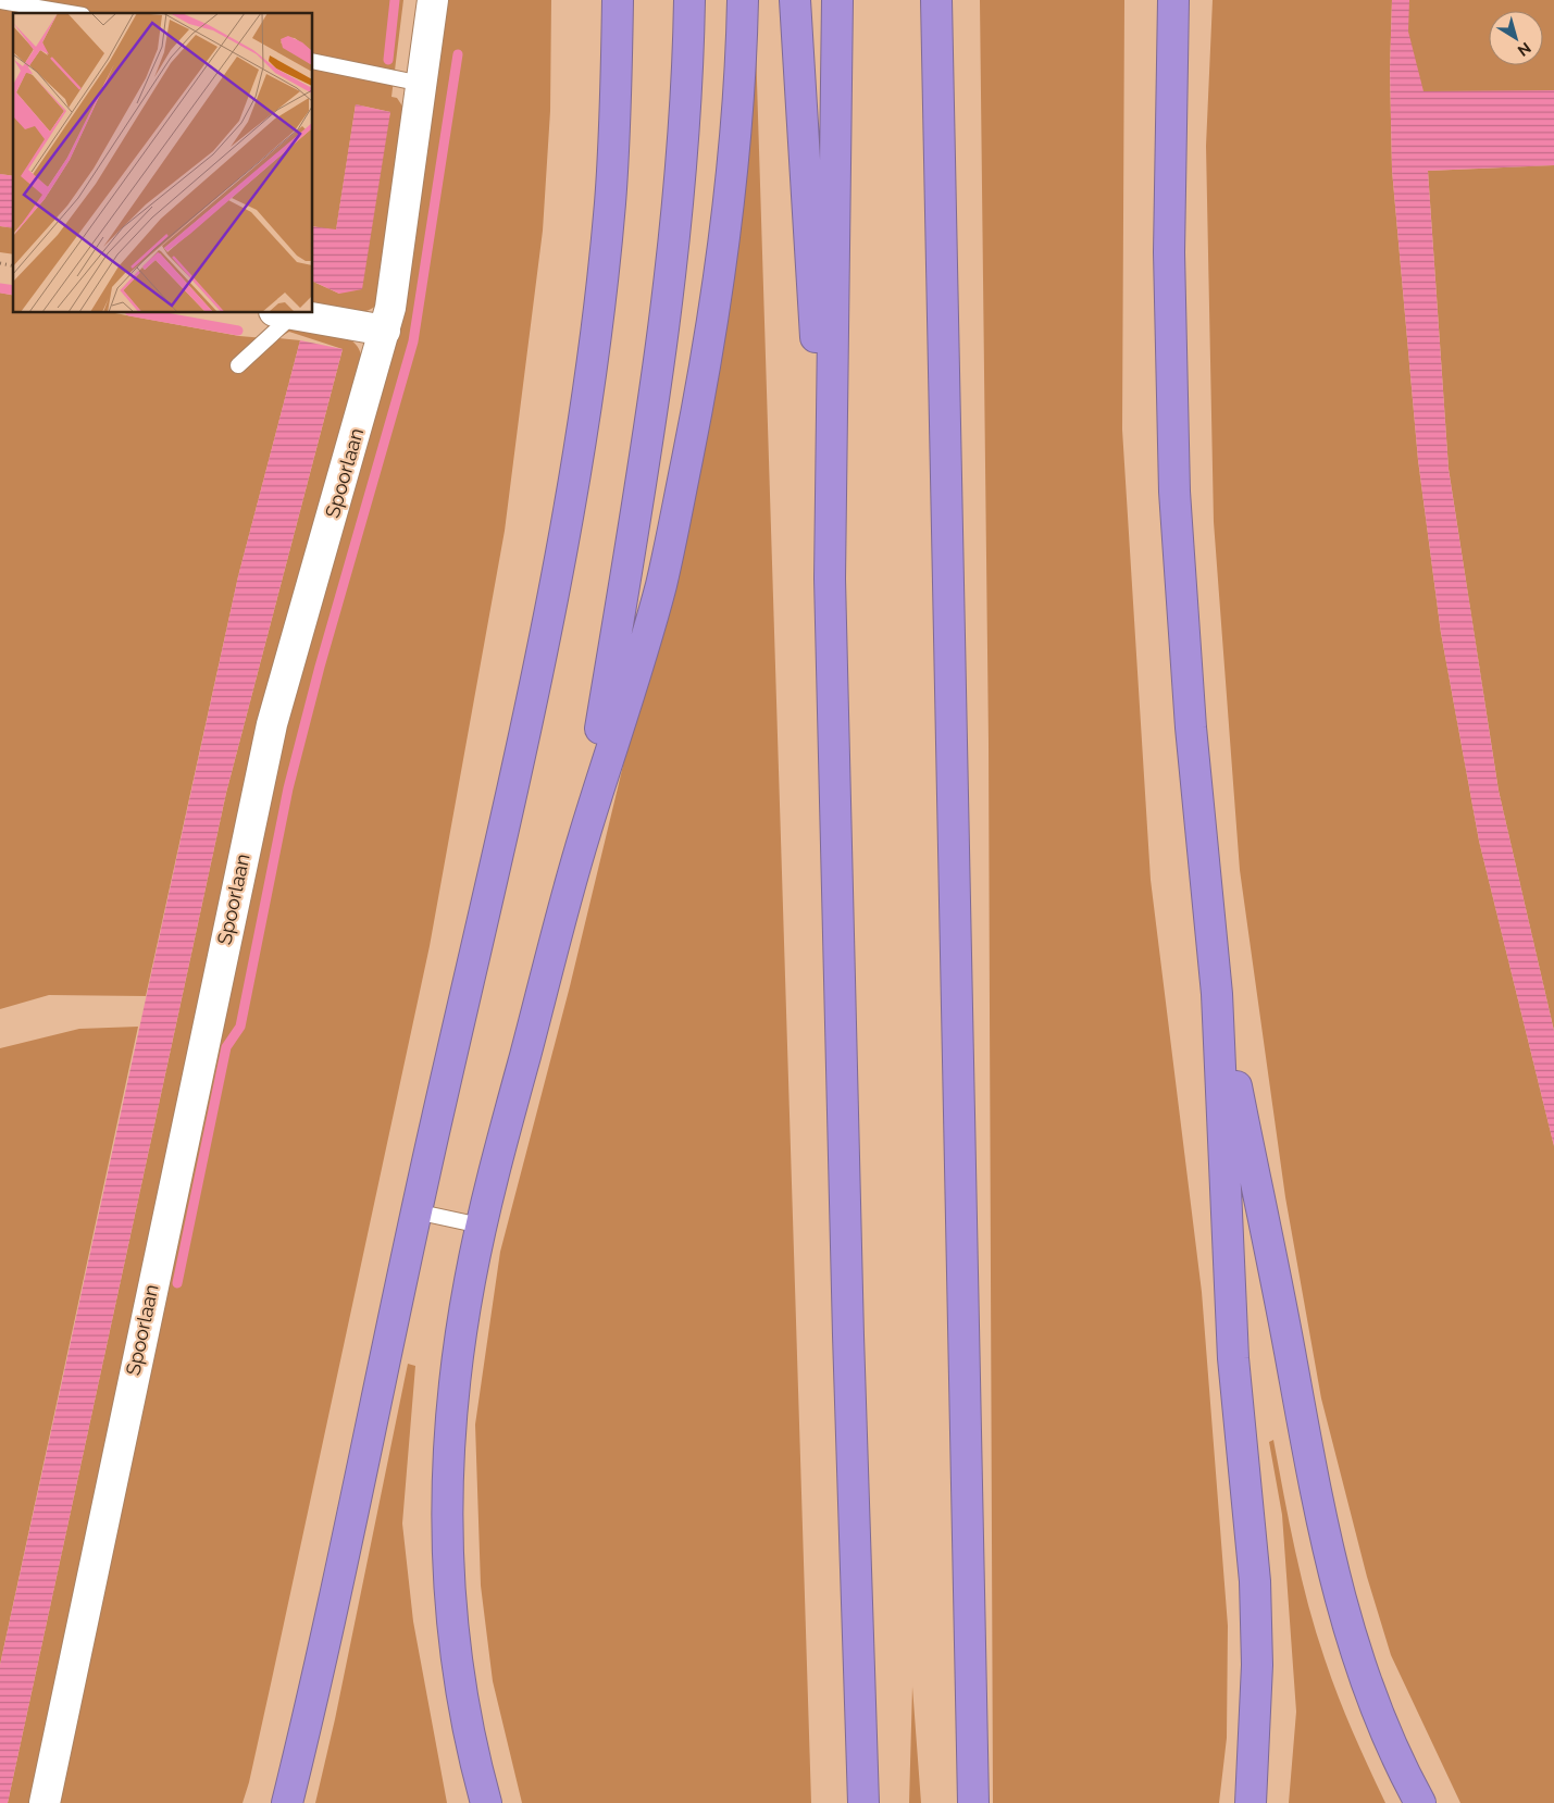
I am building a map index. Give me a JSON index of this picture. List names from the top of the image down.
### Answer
{
  "streets": {
    "street": ["Spoorlaan"]
  },
  "north": "bottom right"
}
